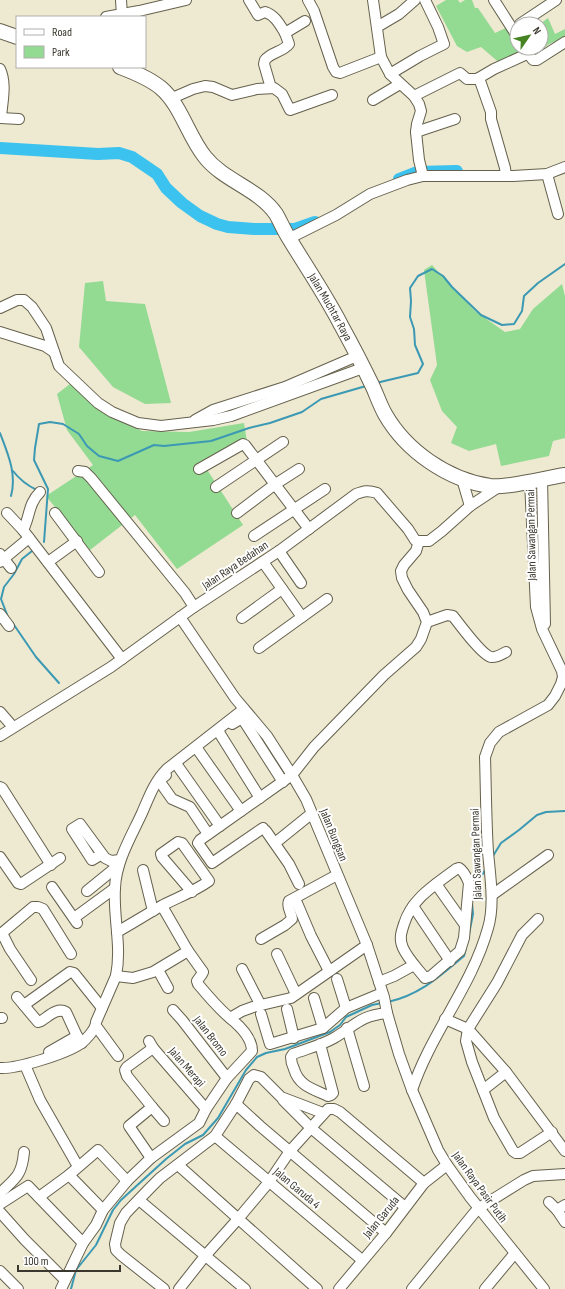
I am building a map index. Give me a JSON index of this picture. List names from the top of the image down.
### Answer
{
  "streets": {
    "highway": ["Jalan Muchtar Raya"],
    "street": [
      "Jalan Sawangan Permai",
      "Jalan Raya Bedahan",
      "Jalan Bungsan",
      "Jalan Bromo",
      "Jalan Merapi",
      "Jalan Raya Pasir Putih",
      "Jalan Garuda 4",
      "Jalan Garuda"
    ]
  },
  "crossings": [
    ["Jalan Muchtar Raya", "Jalan Sawangan Permai"],
    ["Jalan Sawangan Permai", "Jalan Bungsan"],
    ["Jalan Sawangan Permai", "Jalan Raya Pasir Putih"],
    ["Jalan Raya Bedahan", "Jalan Bungsan"],
    ["Jalan Bungsan", "Jalan Raya Pasir Putih"],
    ["Jalan Raya Pasir Putih", "Jalan Garuda"],
    ["Jalan Garuda 4", "Jalan Garuda"]
  ],
  "legend": ["Road", "Park"],
  "scale_bar": "100 m",
  "north": "top right"
}
